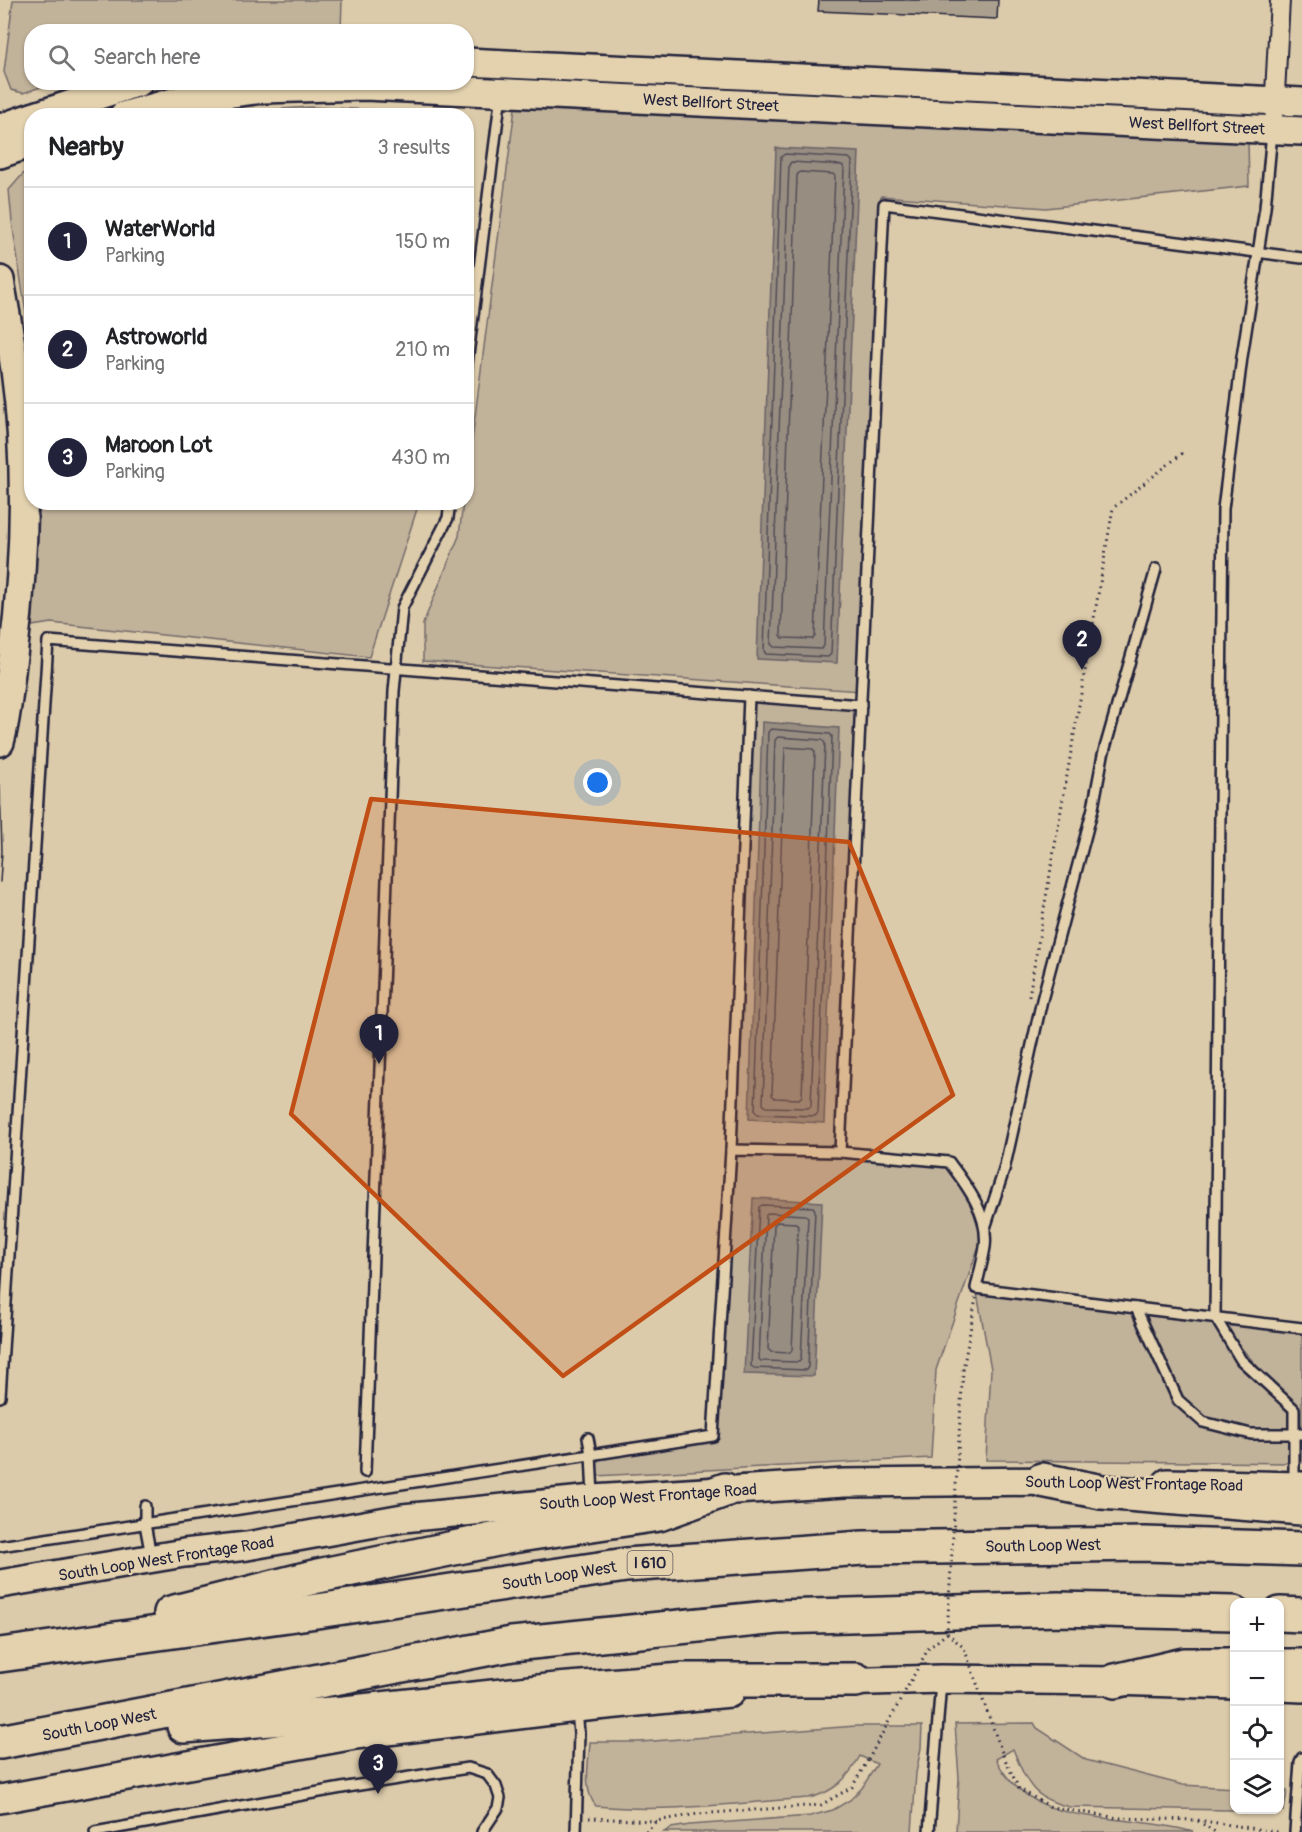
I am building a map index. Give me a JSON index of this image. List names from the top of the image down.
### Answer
{
  "streets": {
    "highway": ["South Loop West", "I 610"],
    "main road": ["West Bellfort Street", "South Loop West Frontage Road"]
  },
  "page": {
    "search": "Search here",
    "heading": ["Nearby", "3 results"],
    "list": [
      {
        "mark": "1",
        "name": "WaterWorld",
        "note": "Parking",
        "value": "150 m"
      },
      {
        "mark": "2",
        "name": "Astroworld",
        "note": "Parking",
        "value": "210 m"
      },
      {
        "mark": "3",
        "name": "Maroon Lot",
        "note": "Parking",
        "value": "430 m"
      }
    ],
    "pins": ["2", "1", "3"],
    "map_buttons": ["+", "−"]
  }
}
